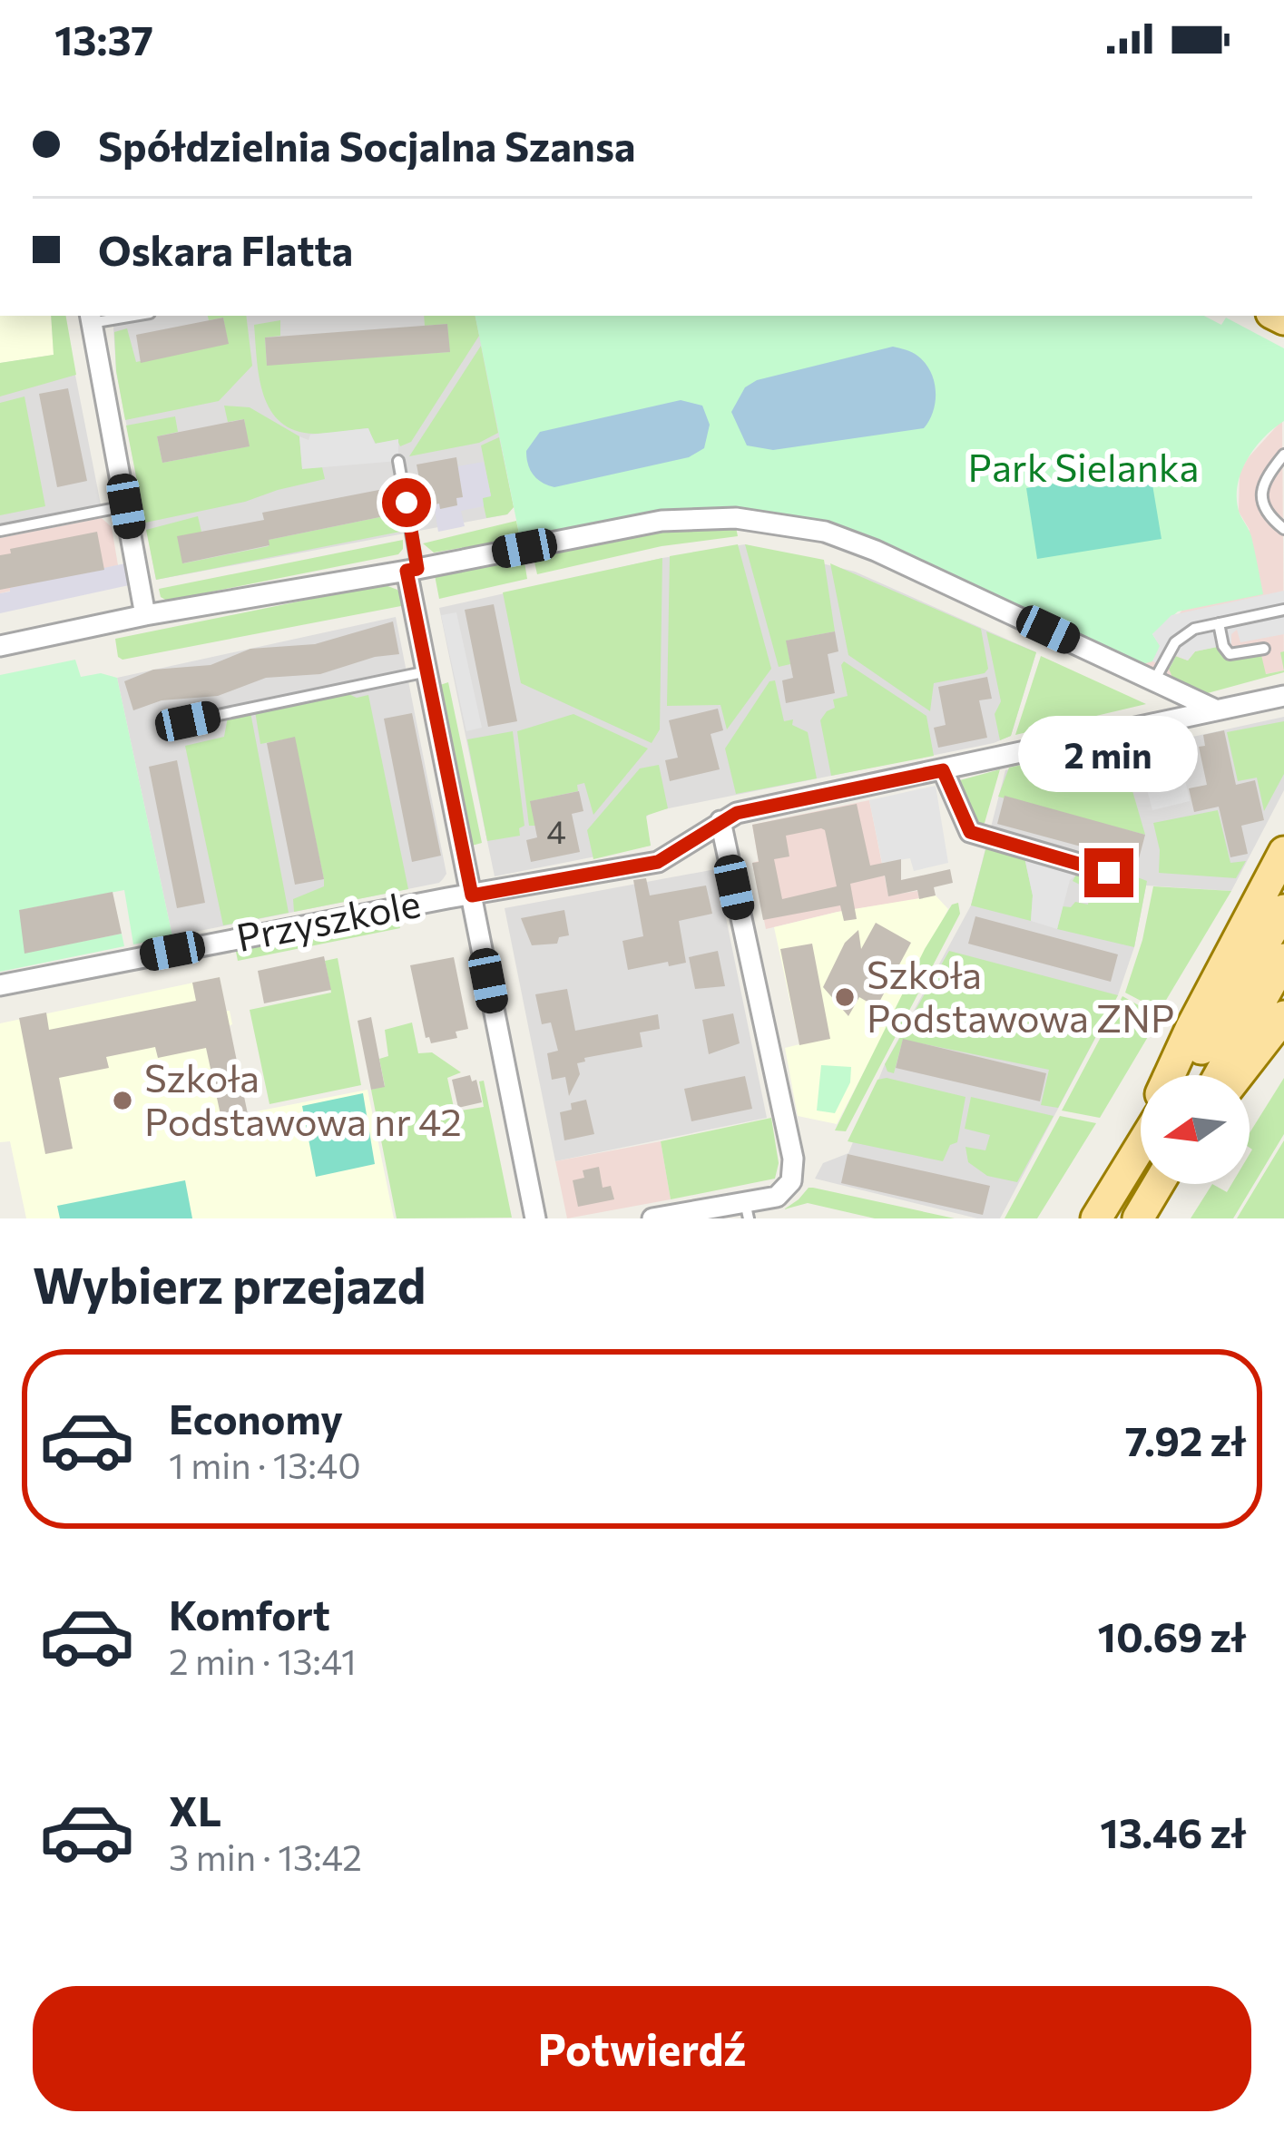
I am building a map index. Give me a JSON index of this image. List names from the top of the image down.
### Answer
{
  "streets": {
    "street": ["Przyszkole"]
  },
  "parks": ["Park Sielanka"],
  "places": ["Szkoła Podstawowa ZNP", "Szkoła Podstawowa nr 42"],
  "house_numbers": ["4"],
  "north": "left",
  "page": {
    "status": "13:37",
    "banner": ["Spółdzielnia Socjalna Szansa", "Oskara Flatta"],
    "bubble": "2 min",
    "heading": "Wybierz przejazd",
    "list": [
      {
        "name": "Economy",
        "note": "1 min · 13:40",
        "value": "7.92 zł"
      },
      {
        "name": "Komfort",
        "note": "2 min · 13:41",
        "value": "10.69 zł"
      },
      {
        "name": "XL",
        "note": "3 min · 13:42",
        "value": "13.46 zł"
      }
    ],
    "buttons": "Potwierdź"
  }
}
